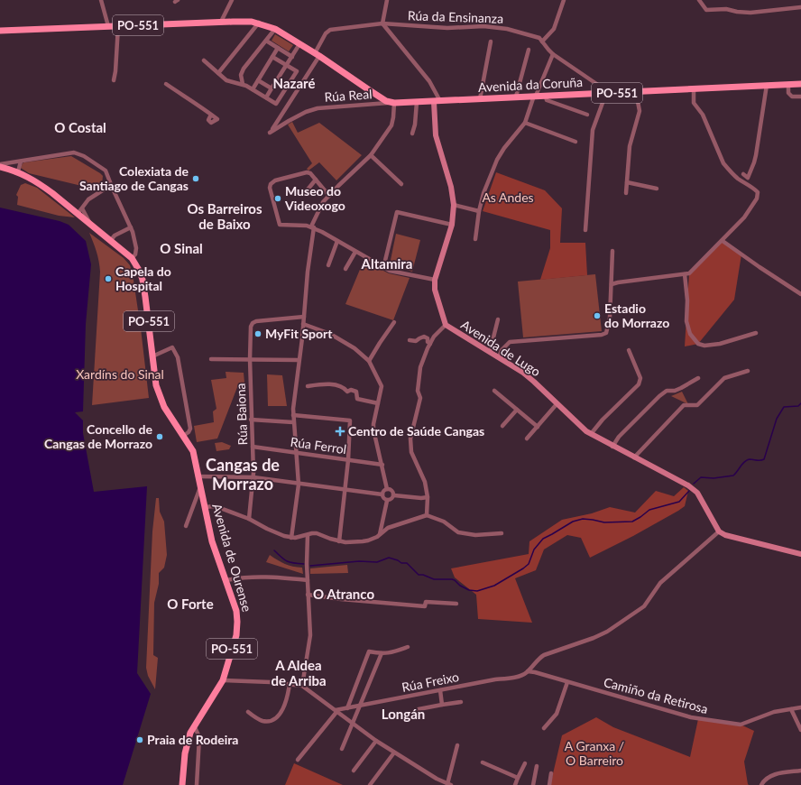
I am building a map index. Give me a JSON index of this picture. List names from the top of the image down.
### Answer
{
  "streets": {
    "main road": ["PO-551", "Avenida da Coruña", "Avenida de Ourense"],
    "street": [
      "Rúa da Ensinanza",
      "Rúa Real",
      "Avenida de Lugo",
      "Rúa Baiona",
      "Rúa Ferrol",
      "Rúa Freixo",
      "Camiño da Retirosa"
    ]
  },
  "crossings": [
    ["Rúa da Ensinanza", "PO-551"],
    ["Rúa da Ensinanza", "Avenida da Coruña"],
    ["Rúa da Ensinanza", "Rúa Real"],
    ["PO-551", "Avenida da Coruña"],
    ["PO-551", "Rúa Real"],
    ["PO-551", "Avenida de Lugo"],
    ["PO-551", "Avenida de Ourense"],
    ["Avenida da Coruña", "Avenida de Lugo"],
    ["Rúa Baiona", "Rúa Ferrol"],
    ["Rúa Freixo", "Camiño da Retirosa"]
  ],
  "districts": [
    "Nazaré",
    "O Costal",
    "Os Barreiros de Baixo",
    "O Sinal",
    "Altamira",
    "Cangas de Morrazo",
    "O Atranco",
    "O Forte",
    "A Aldea de Arriba",
    "Longán"
  ],
  "parks": ["As Andes", "Xardíns do Sinal", "A Granxa / O Barreiro"],
  "places": {
    "other": [
      "Colexiata de Santiago de Cangas",
      "Museo do Videoxogo",
      "Capela do Hospital",
      "Estadio do Morrazo",
      "MyFit Sport",
      "Concello de Cangas de Morrazo",
      "Praia de Rodeira"
    ],
    "health": ["Centro de Saúde Cangas"]
  }
}
